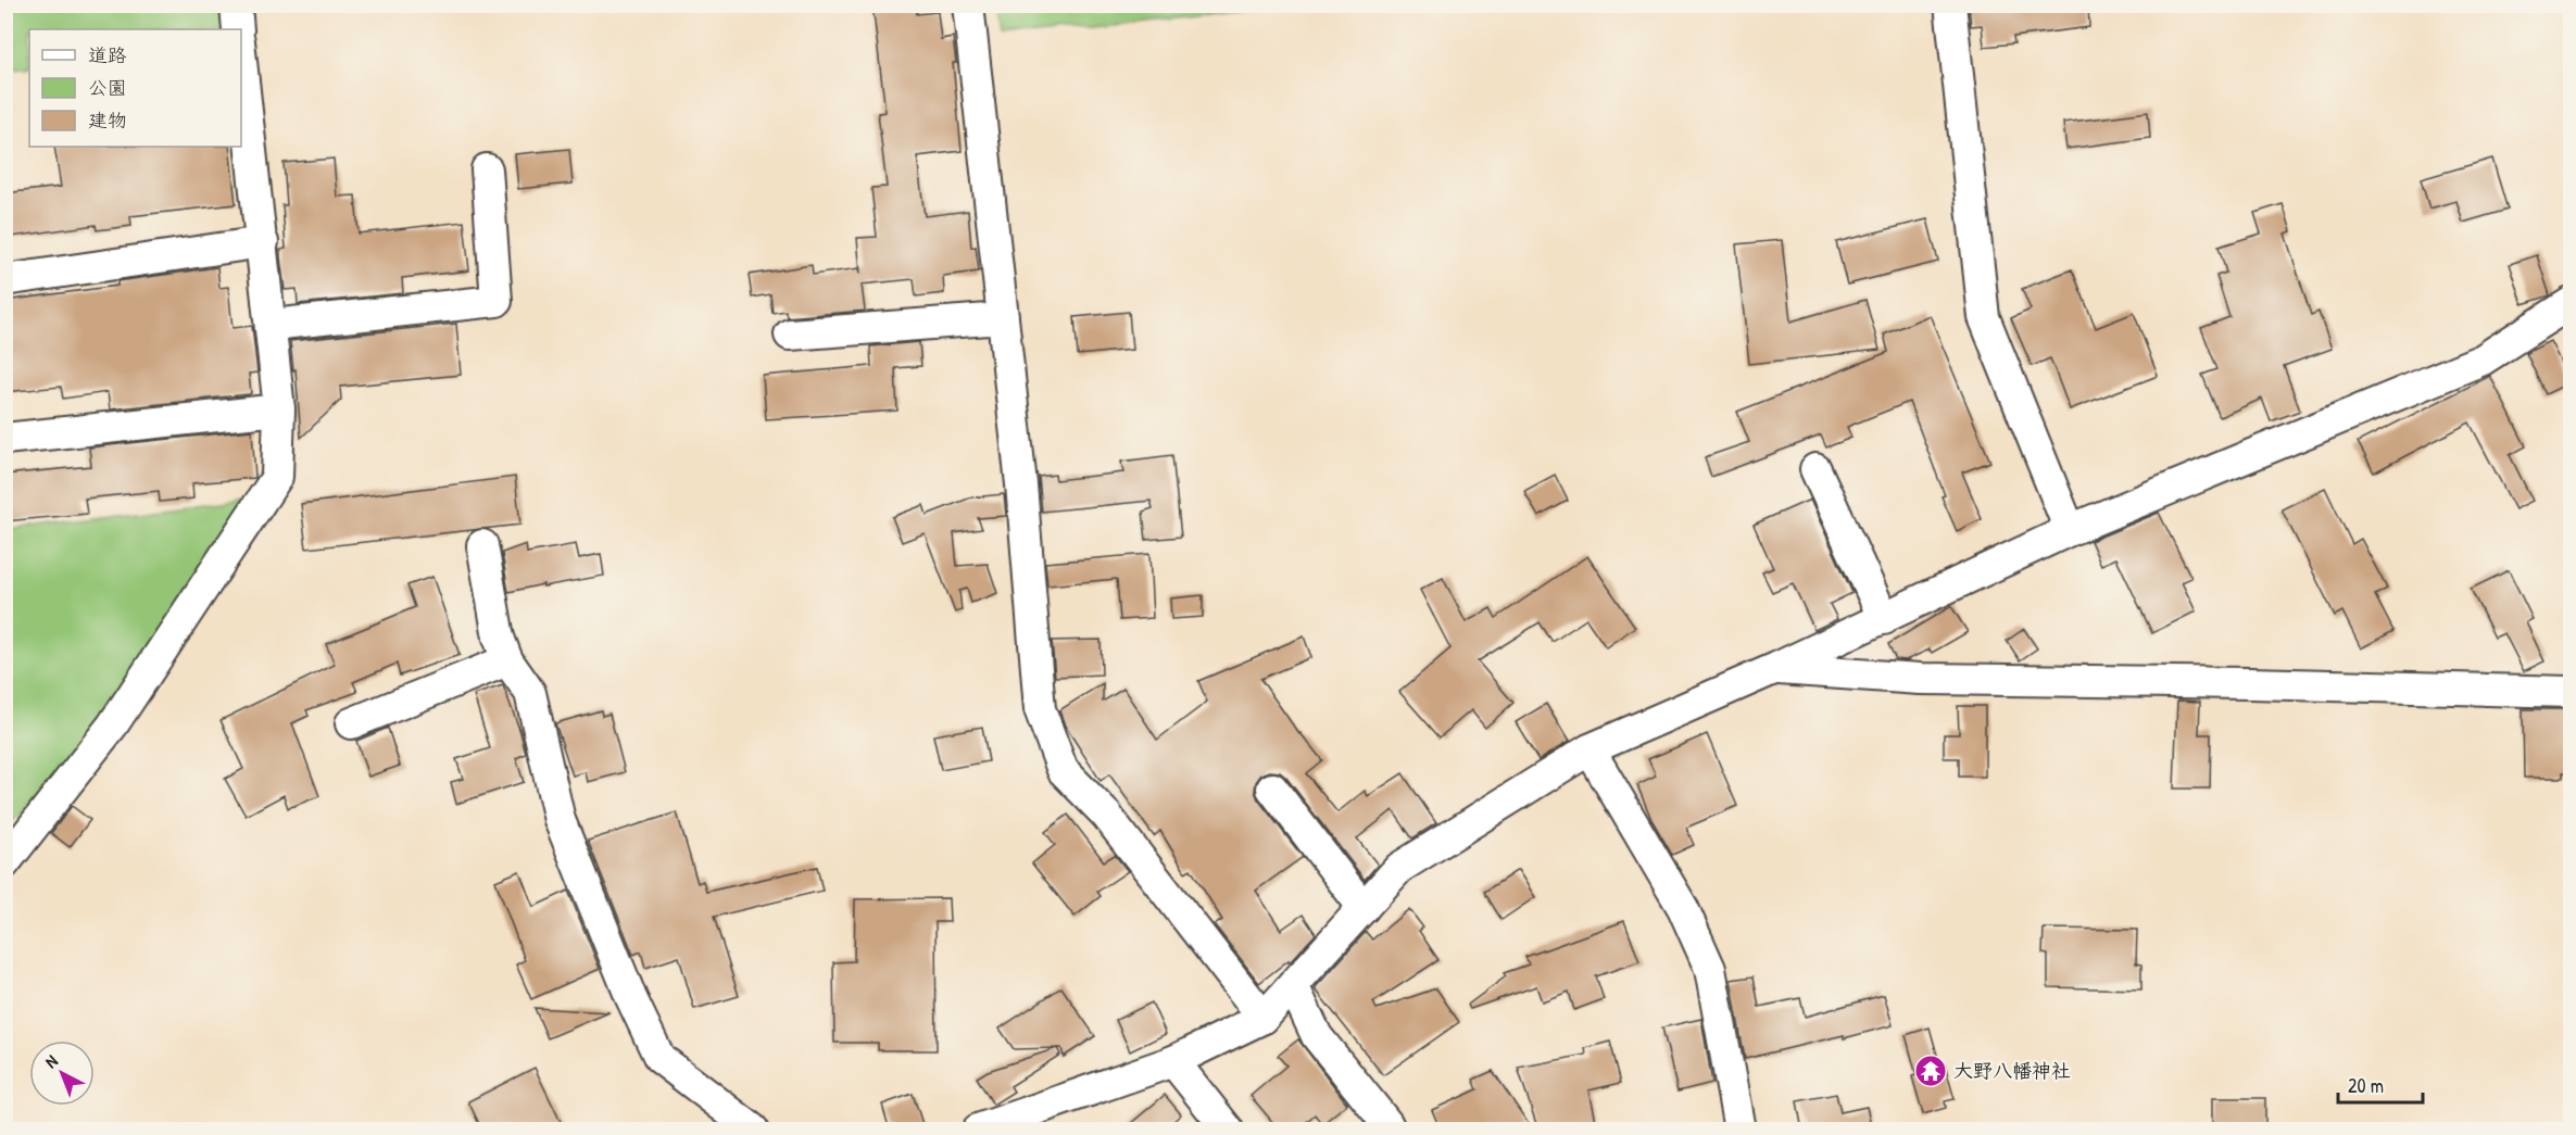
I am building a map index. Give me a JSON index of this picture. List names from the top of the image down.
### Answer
{
  "places": {
    "temple": ["大野八幡神社"]
  },
  "legend": ["道路", "公園", "建物"],
  "scale_bar": "20 m",
  "north": "top left"
}
